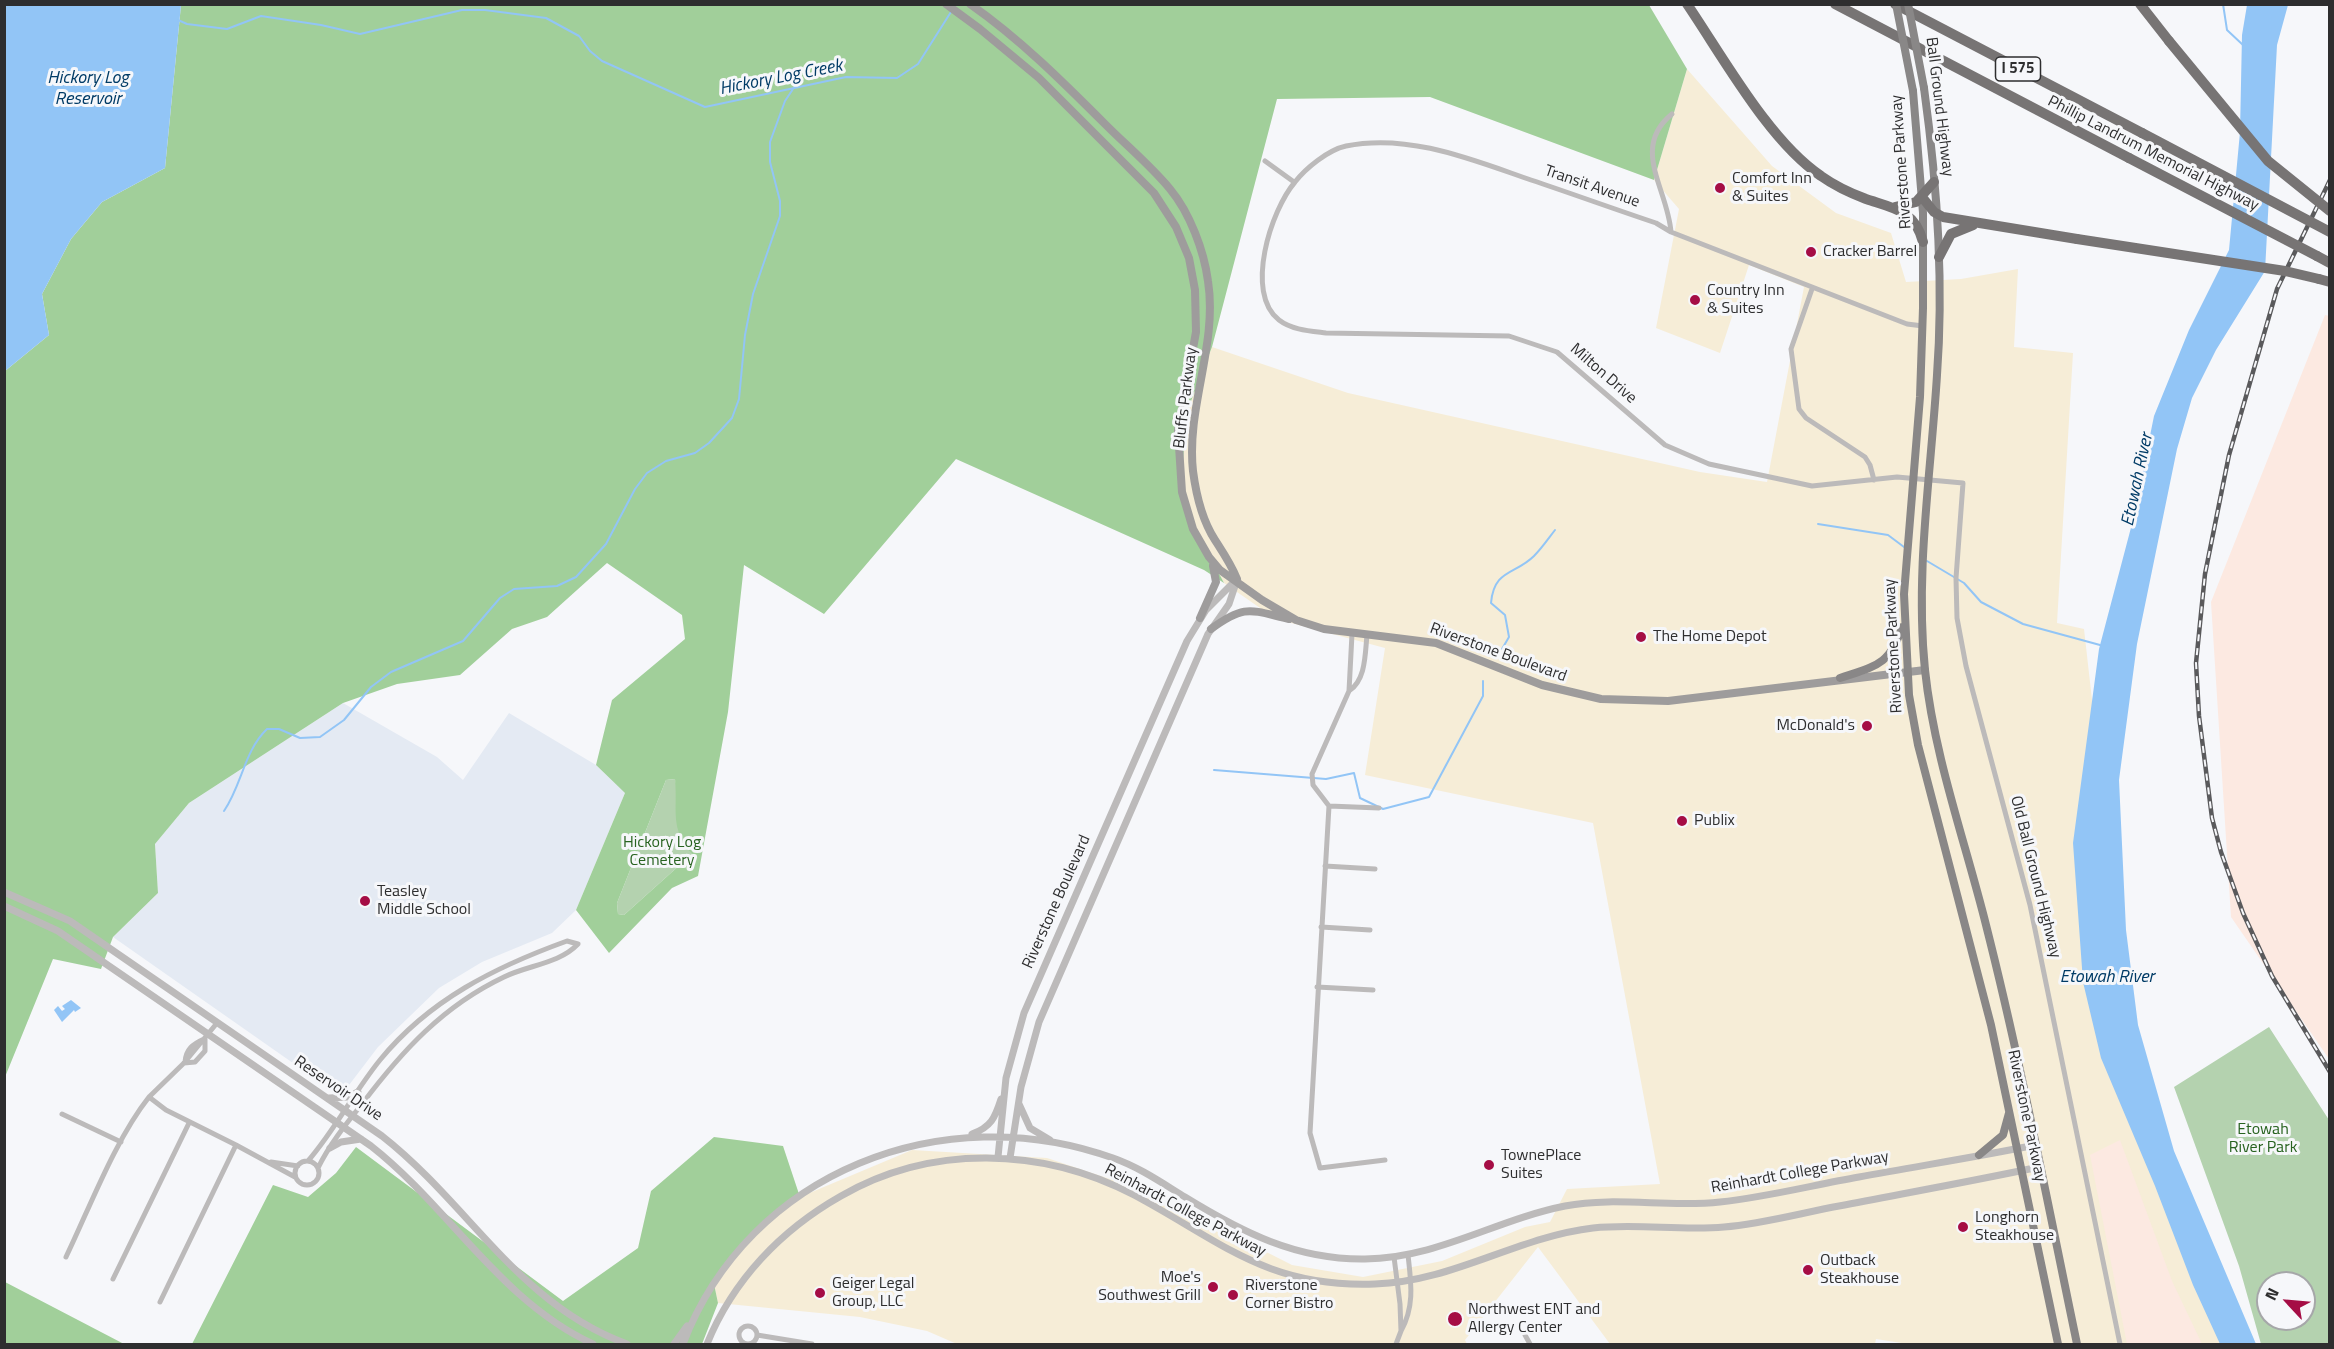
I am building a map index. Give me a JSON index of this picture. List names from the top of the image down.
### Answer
{
  "streets": {
    "highway": ["I 575", "Phillip Landrum Memorial Highway"],
    "main road": [
      "Ball Ground Highway",
      "Riverstone Parkway",
      "Bluffs Parkway",
      "Riverstone Boulevard"
    ],
    "street": [
      "Transit Avenue",
      "Milton Drive",
      "Old Ball Ground Highway",
      "Reservoir Drive",
      "Reinhardt College Parkway"
    ]
  },
  "crossings": [
    ["Ball Ground Highway", "Riverstone Parkway"],
    ["Phillip Landrum Memorial Highway", "Riverstone Parkway"],
    ["Riverstone Parkway", "Transit Avenue"],
    ["Riverstone Parkway", "Milton Drive"],
    ["Riverstone Parkway", "Riverstone Boulevard"],
    ["Riverstone Parkway", "Old Ball Ground Highway"],
    ["Riverstone Parkway", "Reinhardt College Parkway"],
    ["Transit Avenue", "Milton Drive"],
    ["Milton Drive", "Old Ball Ground Highway"],
    ["Bluffs Parkway", "Riverstone Boulevard"],
    ["Riverstone Boulevard", "Reinhardt College Parkway"]
  ],
  "water": ["Hickory Log Creek", "Hickory Log Reservoir", "Etowah River"],
  "parks": ["Hickory Log Cemetery", "Etowah River Park"],
  "places": [
    "Comfort Inn & Suites",
    "Cracker Barrel",
    "Country Inn & Suites",
    "The Home Depot",
    "McDonald's",
    "Publix",
    "Teasley Middle School",
    "TownePlace Suites",
    "Longhorn Steakhouse",
    "Outback Steakhouse",
    "Moe's Southwest Grill",
    "Geiger Legal Group, LLC",
    "Riverstone Corner Bistro",
    "Northwest ENT and Allergy Center"
  ],
  "north": "top left"
}
